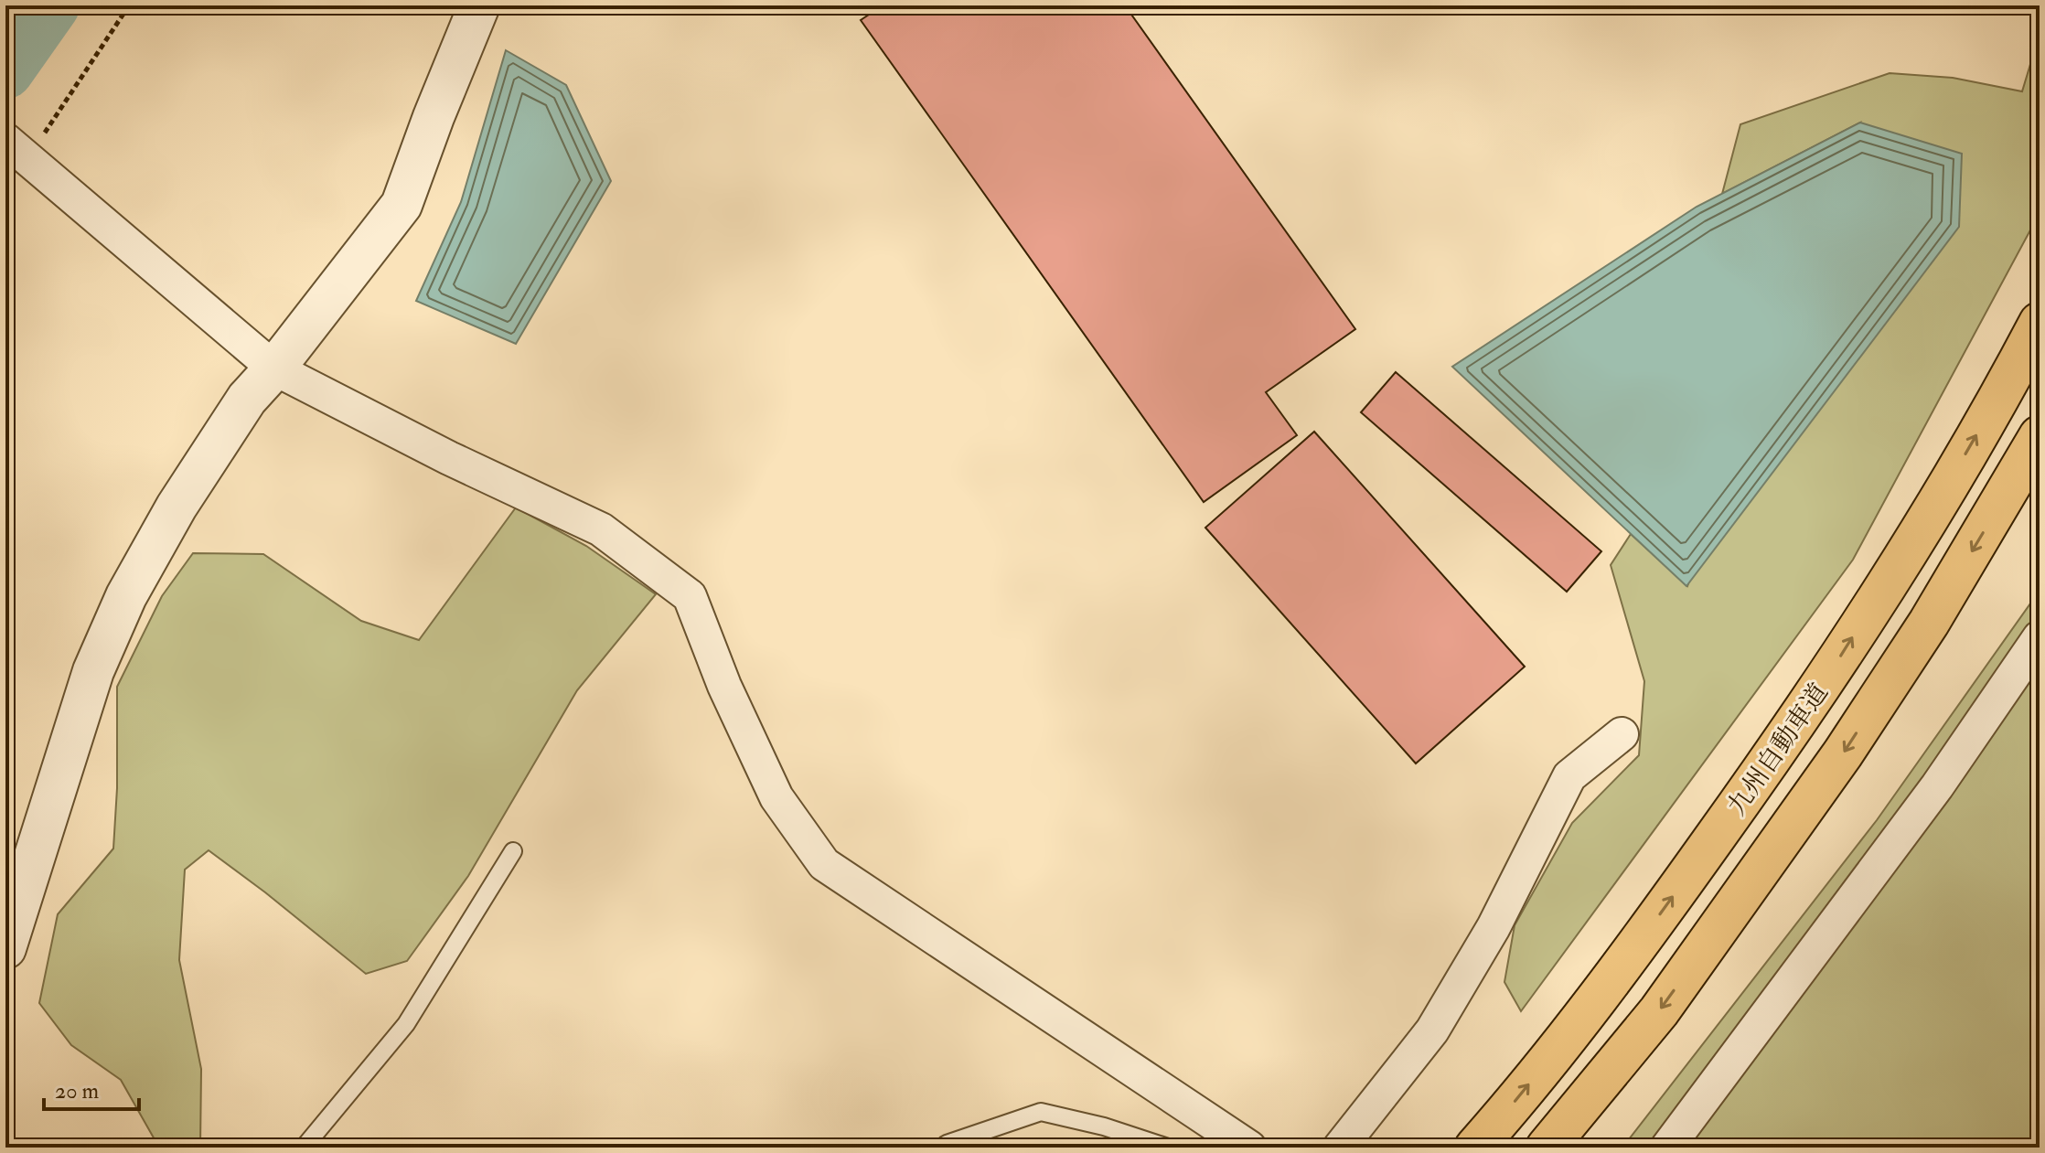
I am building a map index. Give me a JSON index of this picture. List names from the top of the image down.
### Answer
{
  "streets": {
    "highway": ["九州自動車道"]
  },
  "scale_bar": "20 m"
}
